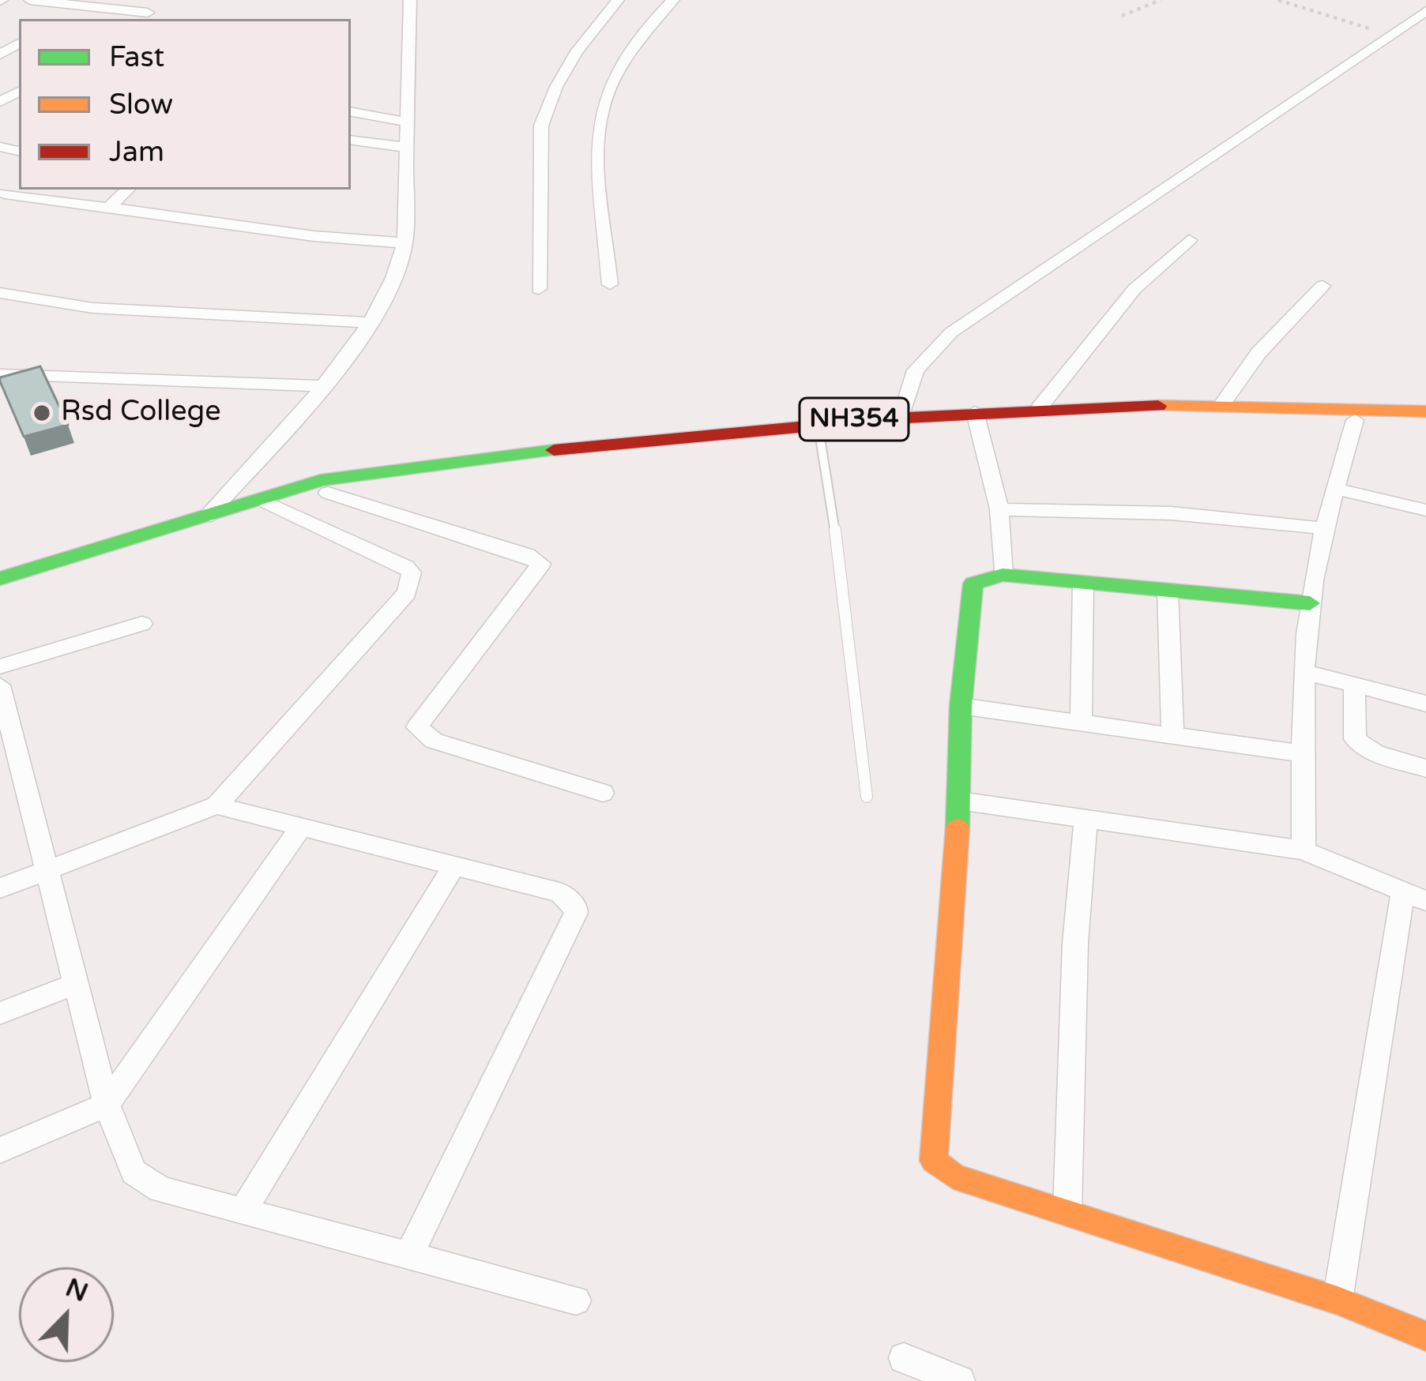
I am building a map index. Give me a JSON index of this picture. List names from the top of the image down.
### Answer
{
  "streets": {
    "main road": ["NH354"]
  },
  "places": ["Rsd College"],
  "legend": ["Fast", "Slow", "Jam"],
  "north": "top right"
}
